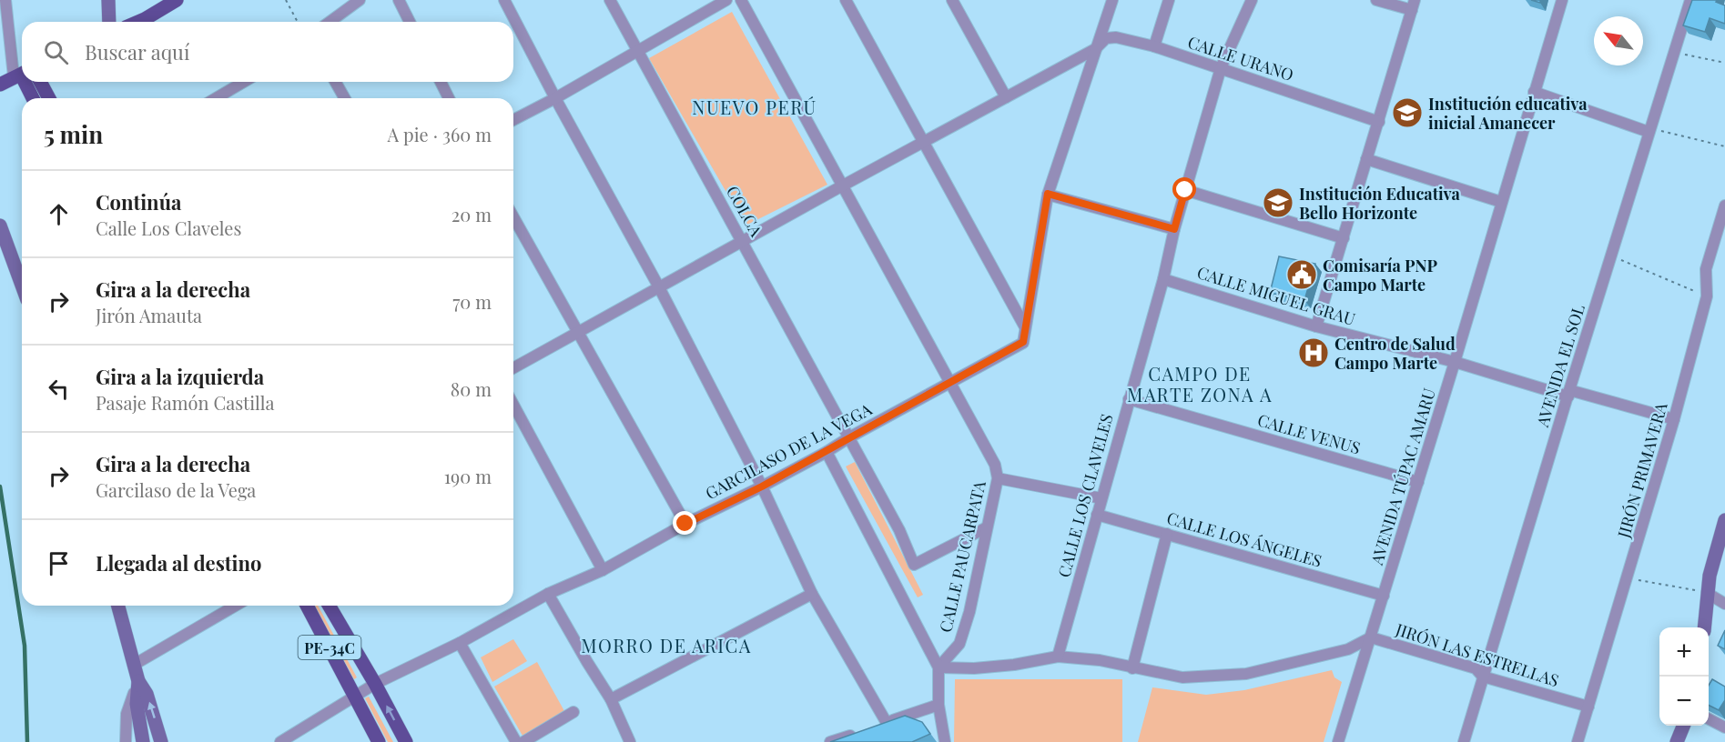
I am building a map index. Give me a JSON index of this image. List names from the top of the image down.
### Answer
{
  "streets": {
    "main road": ["PE-34C"],
    "street": [
      "CALLE URANO",
      "COLCA",
      "CALLE MIGUEL GRAU",
      "AVENIDA EL SOL",
      "CALLE VENUS",
      "GARCILASO DE LA VEGA",
      "JIRÓN PRIMAVERA",
      "AVENIDA TÚPAC AMARU",
      "CALLE LOS CLAVELES",
      "CALLE LOS ÁNGELES",
      "CALLE PAUCARPATA",
      "JIRÓN LAS ESTRELLAS"
    ]
  },
  "crossings": [
    ["CALLE URANO", "COLCA"],
    ["CALLE URANO", "CALLE LOS CLAVELES"],
    ["CALLE URANO", "CALLE PAUCARPATA"],
    ["COLCA", "GARCILASO DE LA VEGA"],
    ["COLCA", "CALLE PAUCARPATA"],
    ["CALLE MIGUEL GRAU", "AVENIDA EL SOL"],
    ["CALLE MIGUEL GRAU", "JIRÓN PRIMAVERA"],
    ["CALLE MIGUEL GRAU", "AVENIDA TÚPAC AMARU"],
    ["CALLE MIGUEL GRAU", "CALLE LOS CLAVELES"],
    ["AVENIDA EL SOL", "JIRÓN LAS ESTRELLAS"],
    ["CALLE VENUS", "AVENIDA TÚPAC AMARU"],
    ["CALLE VENUS", "CALLE LOS CLAVELES"],
    ["GARCILASO DE LA VEGA", "CALLE PAUCARPATA"],
    ["GARCILASO DE LA VEGA", "PE-34C"],
    ["JIRÓN PRIMAVERA", "JIRÓN LAS ESTRELLAS"],
    ["AVENIDA TÚPAC AMARU", "CALLE LOS ÁNGELES"],
    ["AVENIDA TÚPAC AMARU", "JIRÓN LAS ESTRELLAS"],
    ["CALLE LOS CLAVELES", "CALLE LOS ÁNGELES"],
    ["CALLE LOS CLAVELES", "JIRÓN LAS ESTRELLAS"],
    ["CALLE PAUCARPATA", "JIRÓN LAS ESTRELLAS"]
  ],
  "districts": ["NUEVO PERÚ", "CAMPO DE MARTE ZONA A", "MORRO DE ARICA"],
  "places": {
    "school or university": ["Institución educativa inicial Amanecer", "Institución Educativa Bello Horizonte"],
    "public building": ["Comisaría PNP Campo Marte"],
    "hospital": ["Centro de Salud Campo Marte"]
  },
  "north": "top left",
  "page": {
    "search": "Buscar aquí",
    "heading": ["5 min", "A pie · 360 m"],
    "list": [
      ["Continúa", "Calle Los Claveles", "20 m"],
      ["Gira a la derecha", "Jirón Amauta", "70 m"],
      ["Gira a la izquierda", "Pasaje Ramón Castilla", "80 m"],
      ["Gira a la derecha", "Garcilaso de la Vega", "190 m"],
      "Llegada al destino"
    ],
    "map_buttons": ["+", "−"]
  }
}
